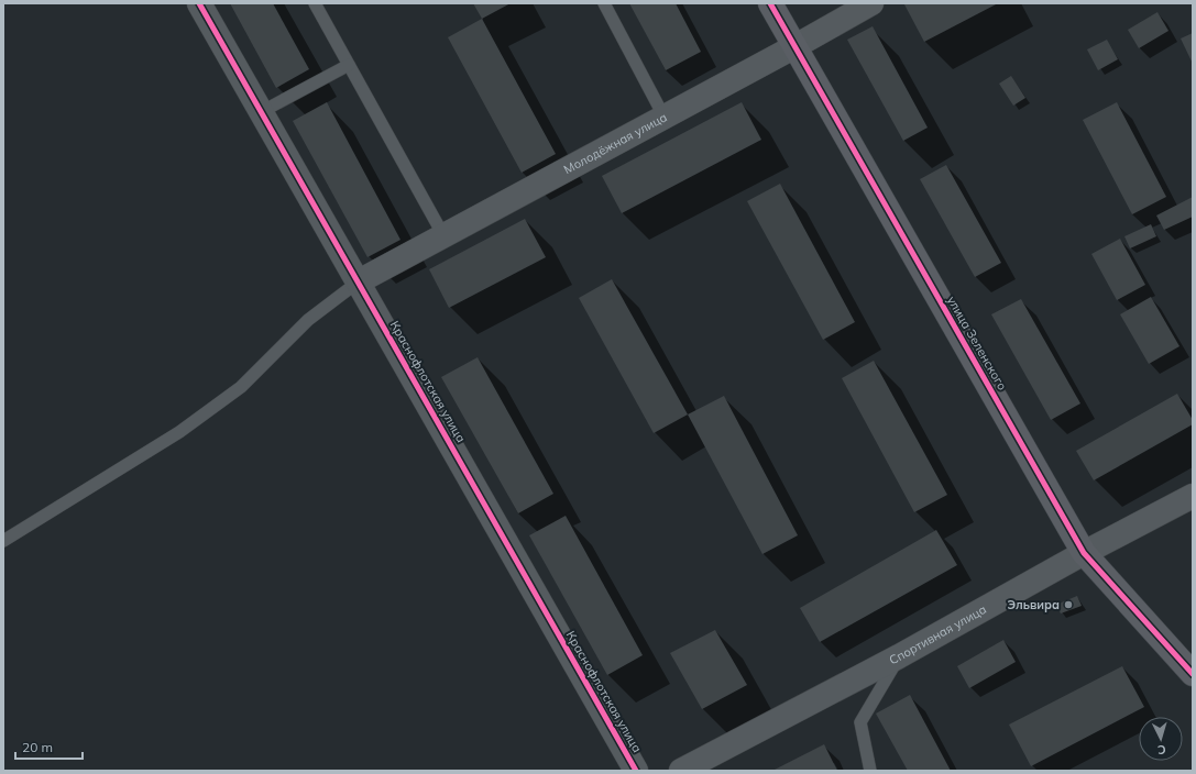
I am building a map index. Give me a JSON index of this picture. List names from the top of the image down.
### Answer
{
  "streets": {
    "street": [
      "Молодёжная улица",
      "улица Зеленского",
      "Краснофлотская улица",
      "Спортивная улица"
    ]
  },
  "crossings": [
    ["Молодёжная улица", "улица Зеленского"],
    ["Молодёжная улица", "Краснофлотская улица"],
    ["улица Зеленского", "Спортивная улица"]
  ],
  "places": ["Эльвира"],
  "scale_bar": "20 m",
  "north": "bottom"
}
